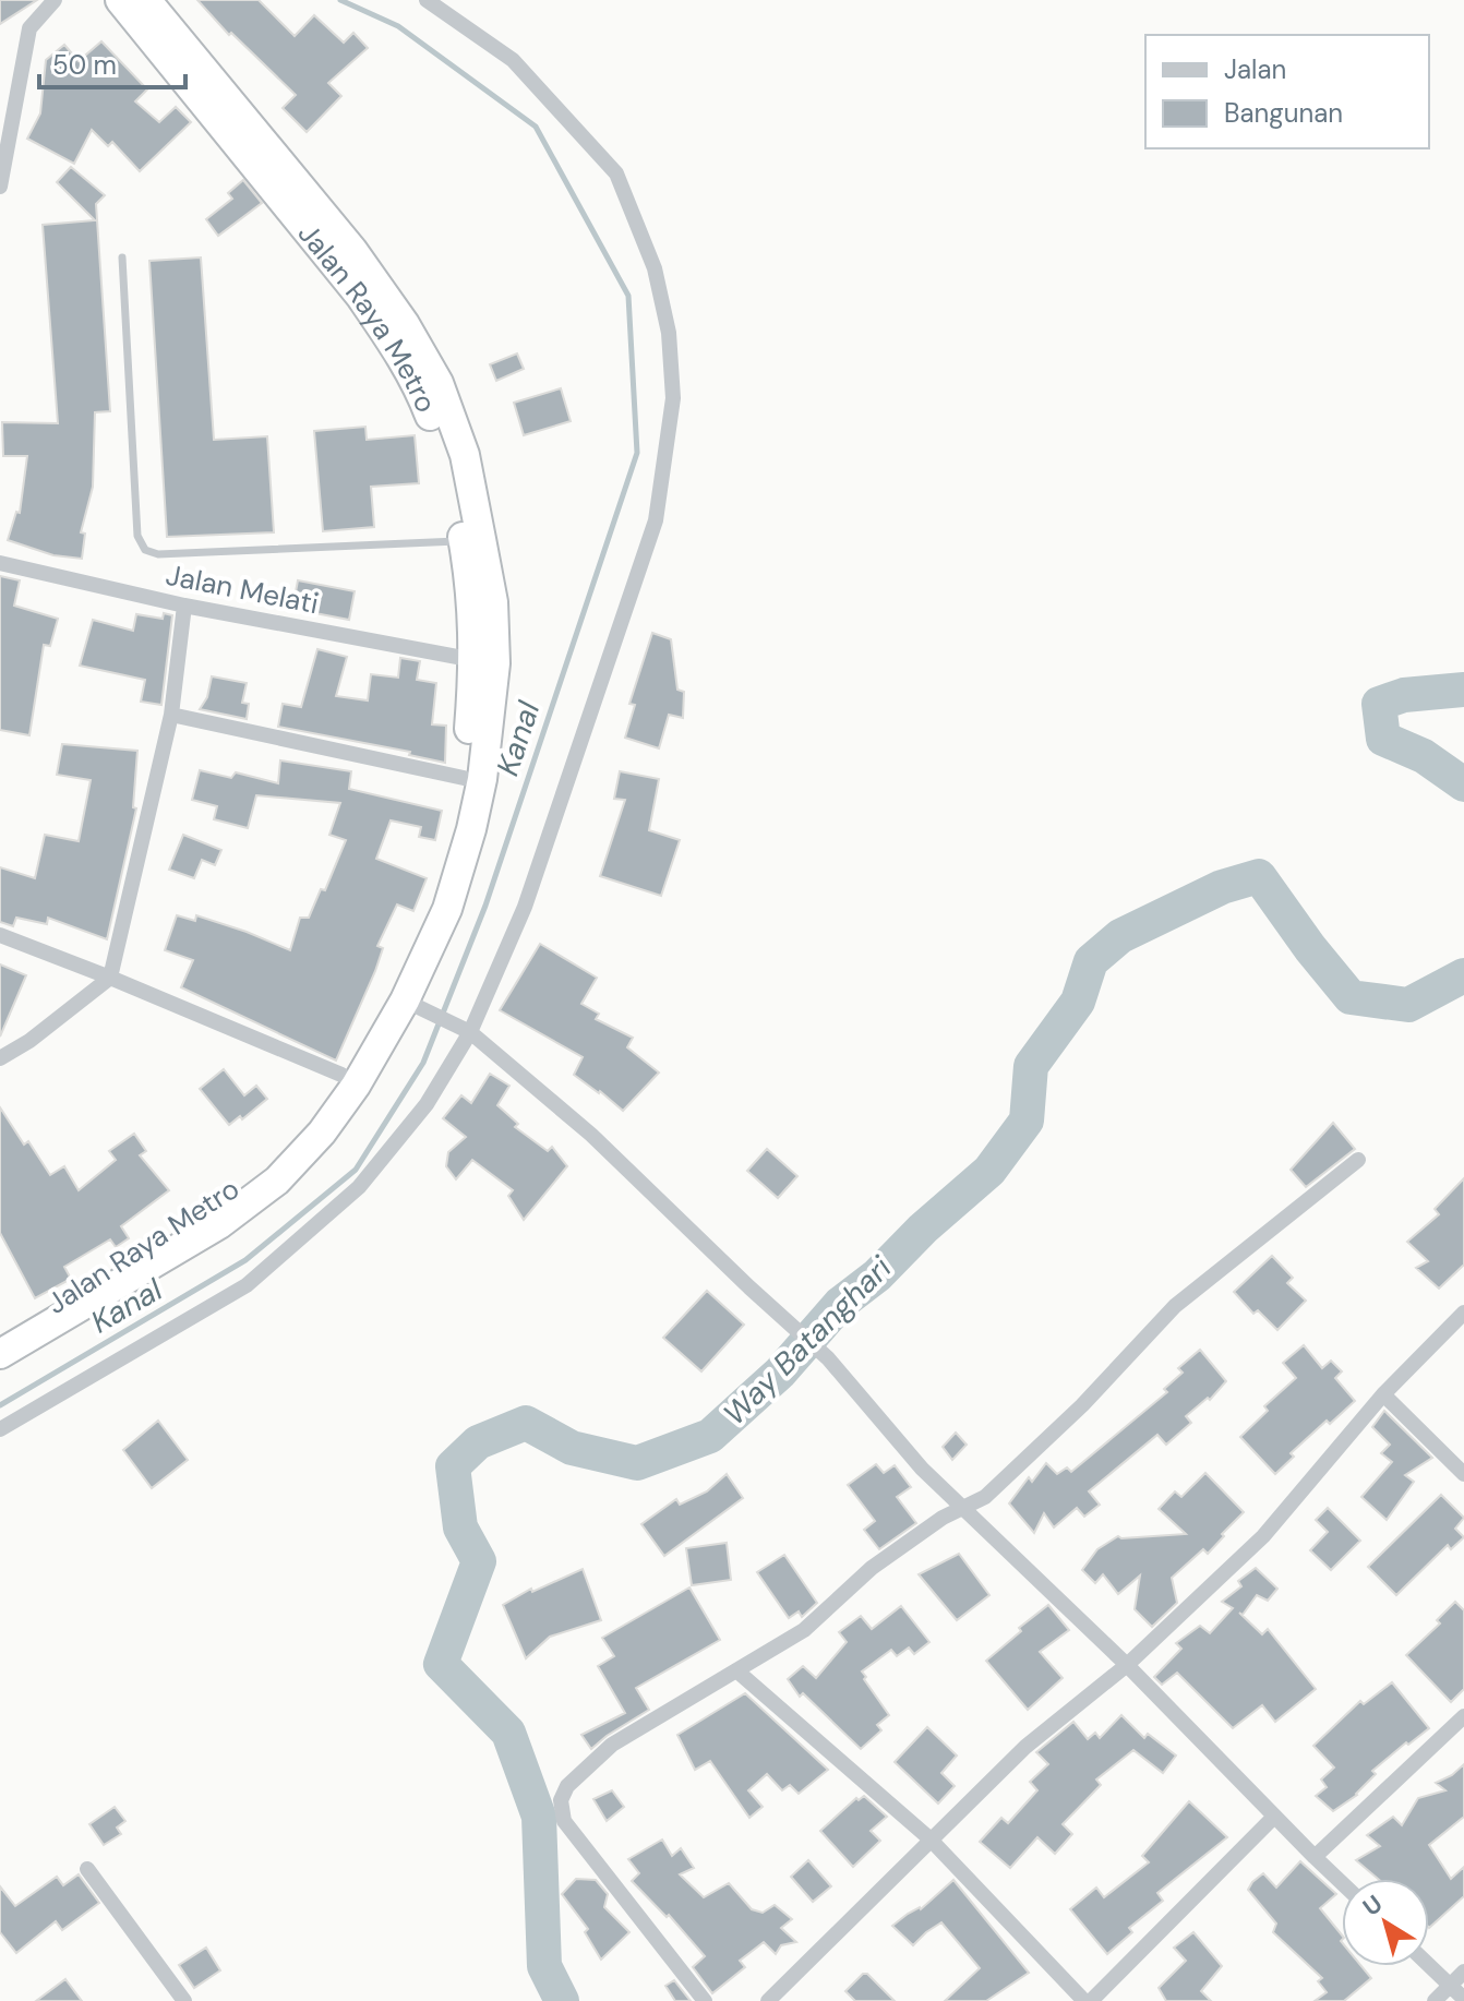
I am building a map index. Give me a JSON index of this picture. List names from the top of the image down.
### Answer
{
  "streets": {
    "highway": ["Jalan Raya Metro"],
    "street": ["Jalan Melati"]
  },
  "crossings": [
    ["Jalan Raya Metro", "Jalan Melati"]
  ],
  "water": ["Kanal", "Way Batanghari"],
  "legend": ["Jalan", "Bangunan"],
  "scale_bar": "50 m",
  "north": "top left"
}
